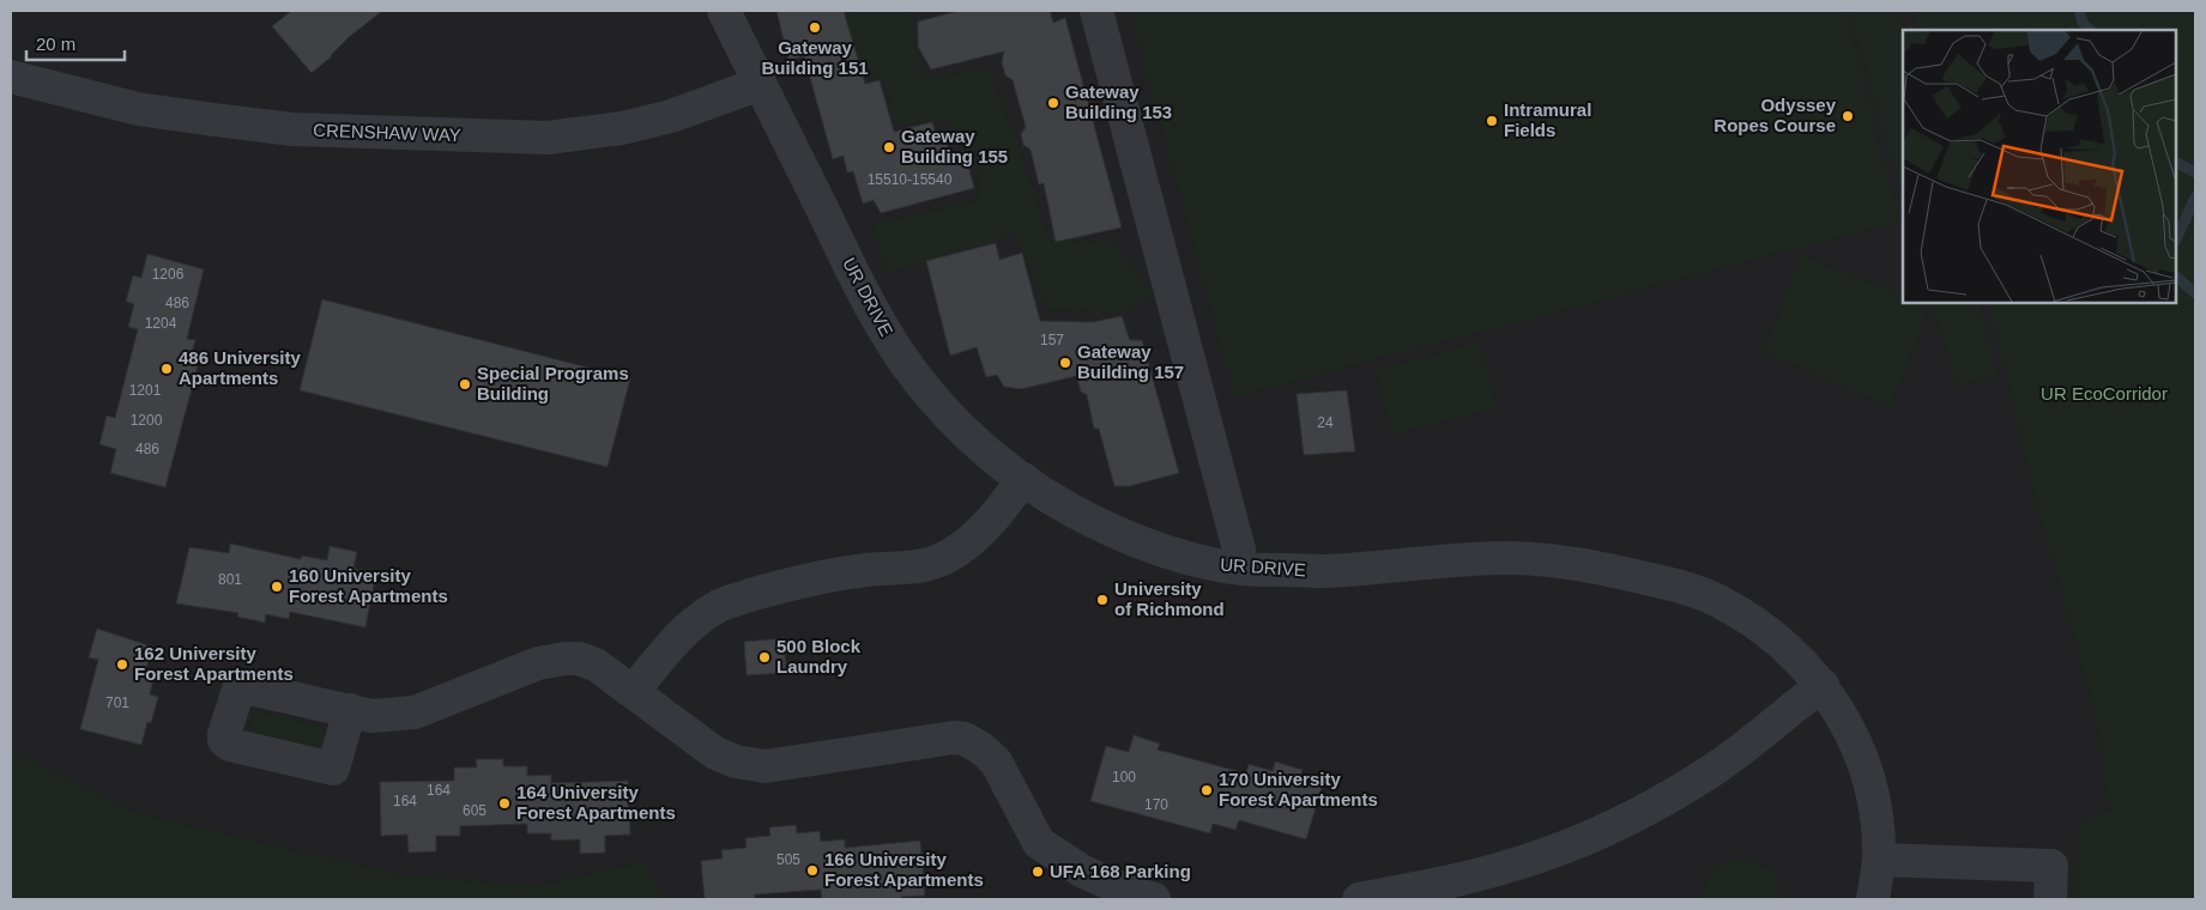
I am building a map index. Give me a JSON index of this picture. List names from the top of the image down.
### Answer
{
  "streets": {
    "street": ["CRENSHAW WAY", "UR DRIVE"]
  },
  "crossings": [
    ["CRENSHAW WAY", "UR DRIVE"]
  ],
  "parks": ["UR EcoCorridor"],
  "places": [
    "Gateway Building 151",
    "Gateway Building 153",
    "Odyssey Ropes Course",
    "Intramural Fields",
    "Gateway Building 155",
    "Gateway Building 157",
    "486 University Apartments",
    "Special Programs Building",
    "160 University Forest Apartments",
    "University of Richmond",
    "500 Block Laundry",
    "162 University Forest Apartments",
    "170 University Forest Apartments",
    "164 University Forest Apartments",
    "166 University Forest Apartments",
    "UFA 168 Parking"
  ],
  "house_numbers": [
    "15510-15540",
    "1206",
    "486",
    "1204",
    "157",
    "1201",
    "1200",
    "24",
    "486",
    "801",
    "701",
    "100",
    "164",
    "164",
    "170",
    "605",
    "505"
  ],
  "scale_bar": "20 m"
}
